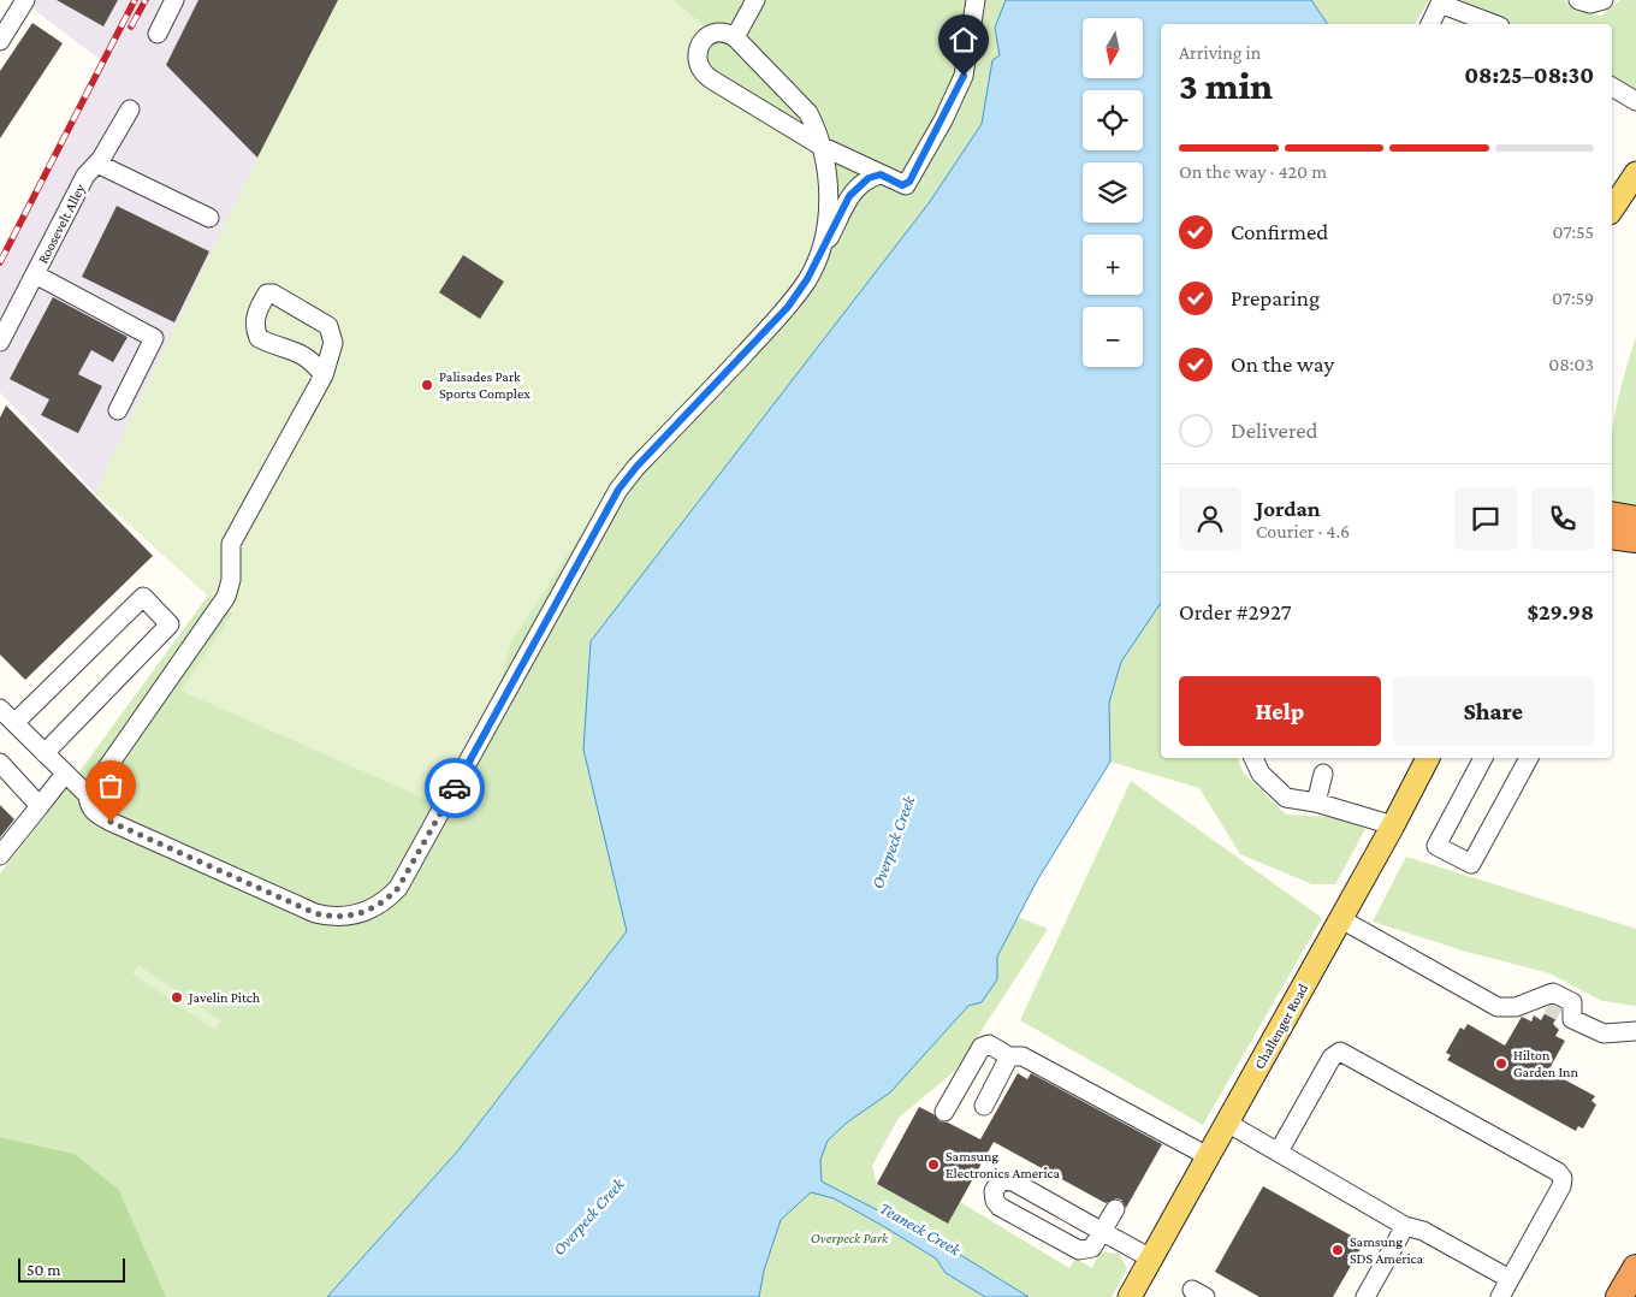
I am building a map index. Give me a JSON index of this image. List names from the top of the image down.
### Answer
{
  "streets": {
    "main road": ["Challenger Road"],
    "street": ["Roosevelt Alley"]
  },
  "water": ["Overpeck Creek", "Teaneck Creek"],
  "parks": ["Overpeck Park"],
  "places": [
    "Palisades Park Sports Complex",
    "Javelin Pitch",
    "Hilton Garden Inn",
    "Samsung Electronics America",
    "Samsung SDS America"
  ],
  "scale_bar": "50 m",
  "north": "bottom",
  "page": {
    "map_buttons": ["+", "−"],
    "heading": ["3 min", "Arriving in", "08:25–08:30"],
    "panel": [
      "Jordan",
      "Courier · 4.6",
      "Order #2927",
      "$29.98"
    ],
    "bar": "On the way · 420 m",
    "list": [
      ["Confirmed", "07:55"],
      ["Preparing", "07:59"],
      ["On the way", "08:03"],
      "Delivered"
    ],
    "buttons": ["Help", "Share"],
    "scale": "50 m"
  }
}
